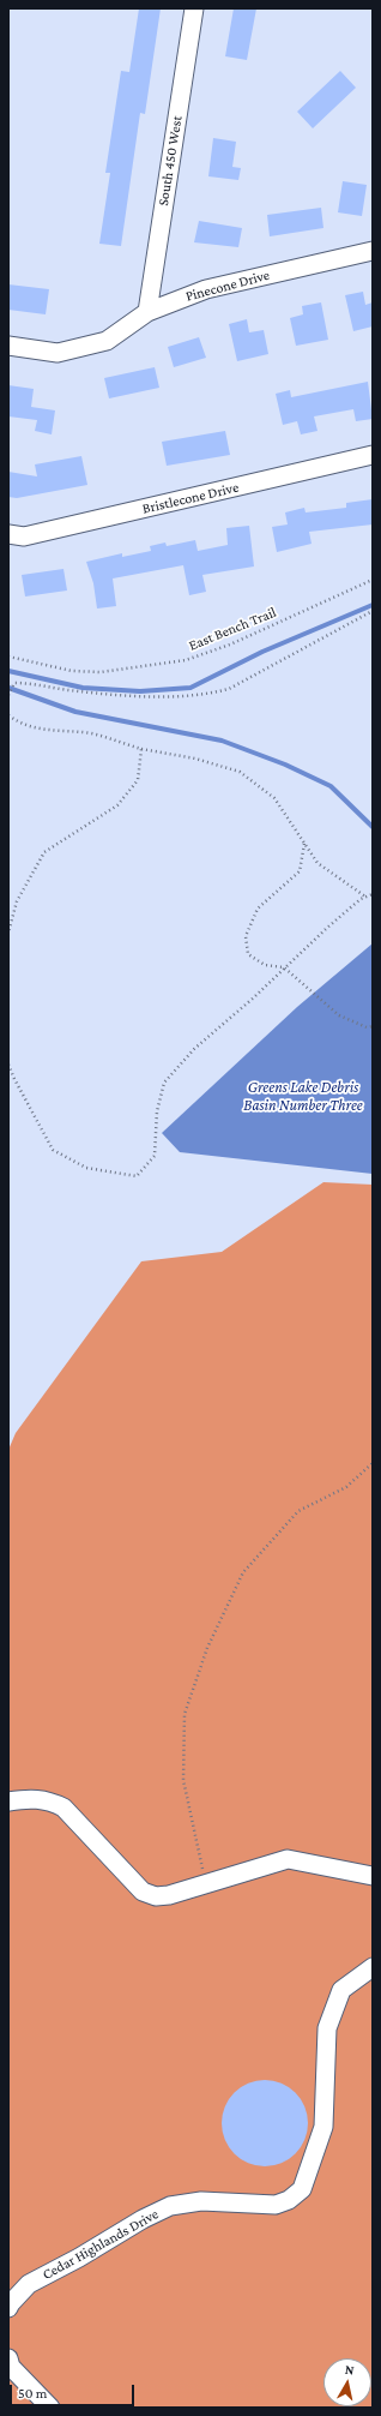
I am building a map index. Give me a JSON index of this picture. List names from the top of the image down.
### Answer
{
  "streets": {
    "street": [
      "South 450 West",
      "Pinecone Drive",
      "Bristlecone Drive",
      "Cedar Highlands Drive"
    ],
    "path": ["East Bench Trail"]
  },
  "crossings": [
    ["South 450 West", "Pinecone Drive"]
  ],
  "water": ["Greens Lake Debris Basin Number Three"],
  "scale_bar": "50 m",
  "north": "top"
}
